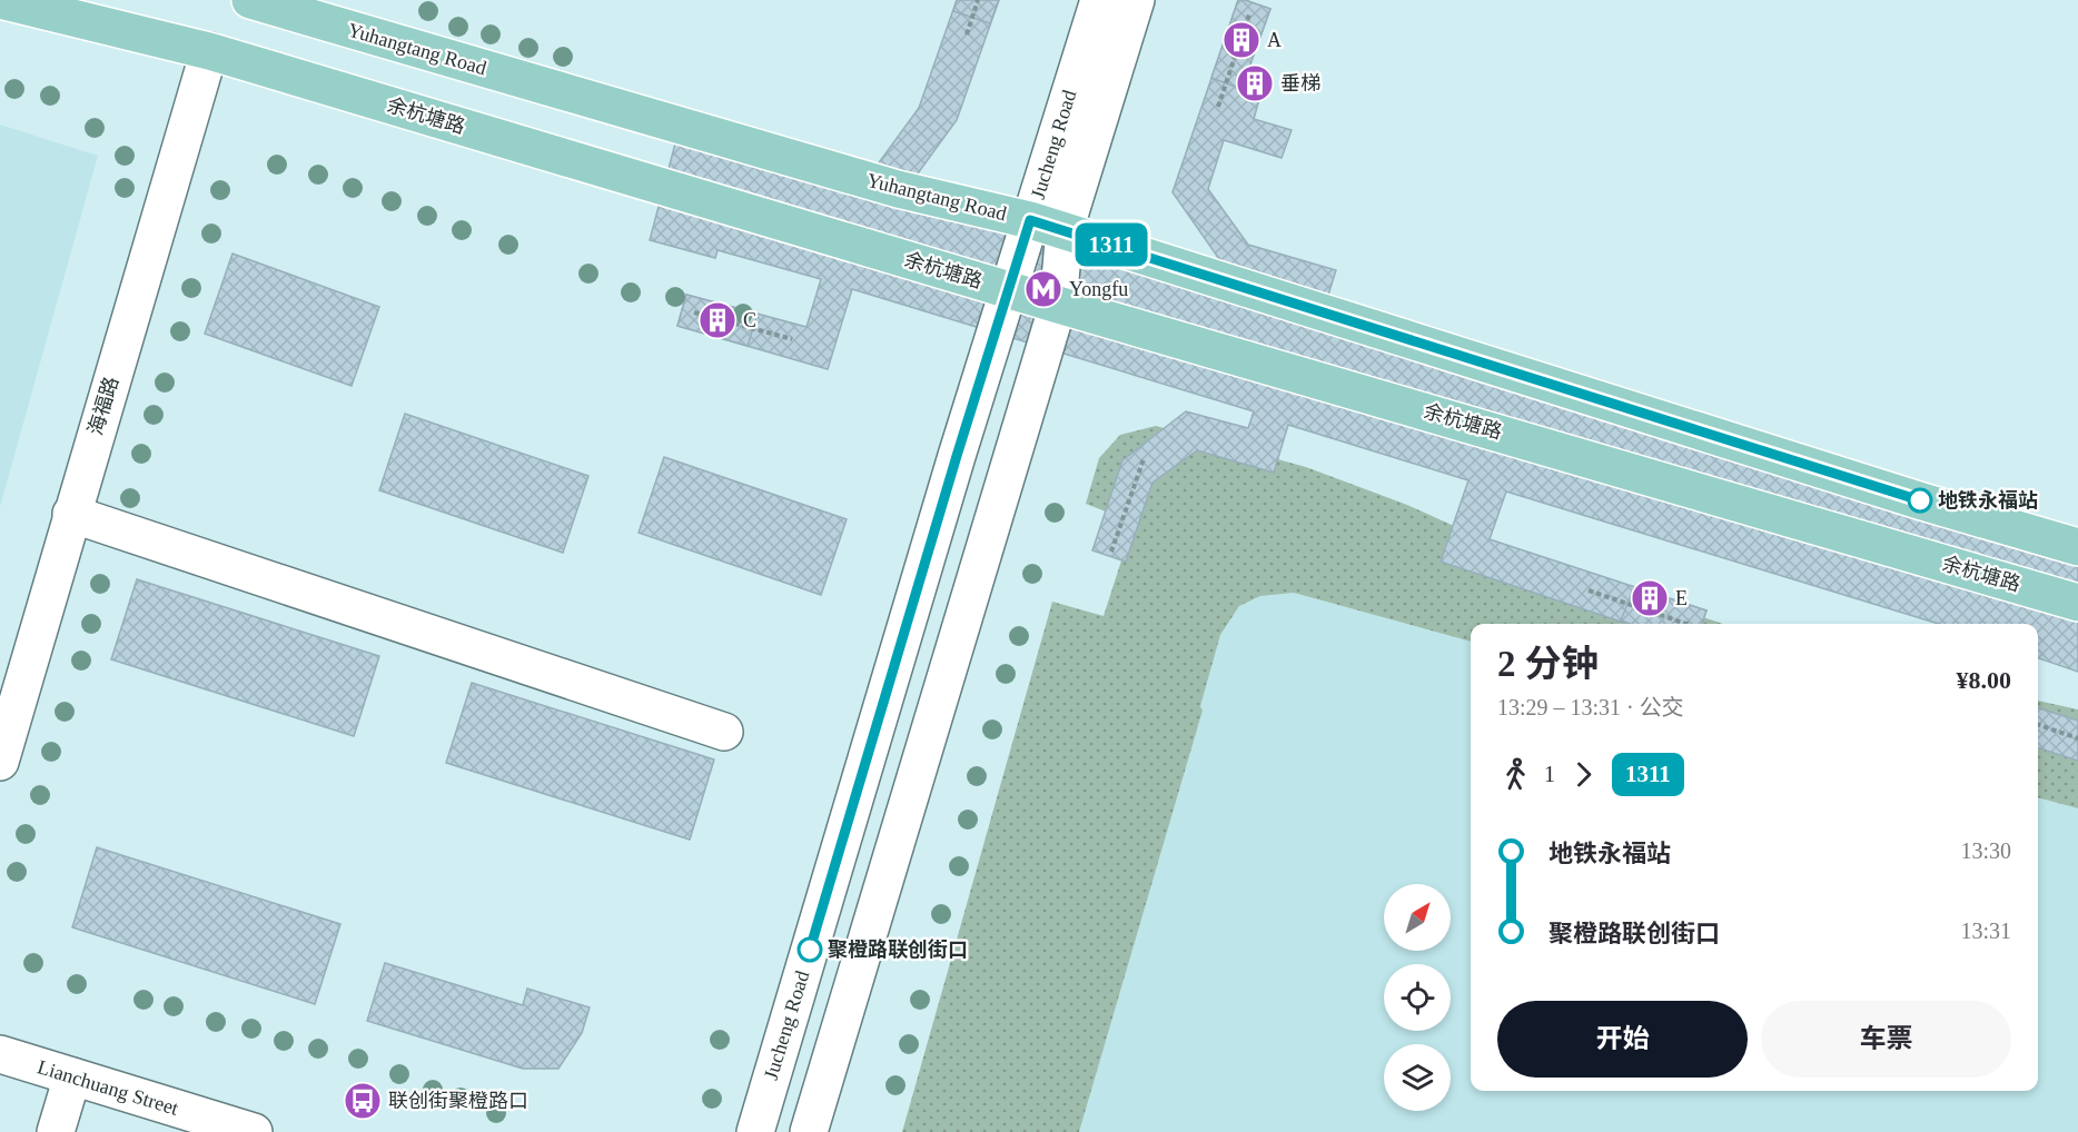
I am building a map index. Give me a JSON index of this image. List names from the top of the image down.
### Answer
{
  "streets": {
    "main road": ["Yuhangtang Road", "余杭塘路"],
    "street": ["Jucheng Road", "海福路", "Lianchuang Street"]
  },
  "crossings": [
    ["Yuhangtang Road", "Jucheng Road"],
    ["余杭塘路", "Jucheng Road"],
    ["余杭塘路", "海福路"]
  ],
  "places": {
    "building": [
      "A",
      "垂梯",
      "C",
      "E"
    ],
    "metro station": ["Yongfu"],
    "other": ["地铁永福站", "聚橙路联创街口"],
    "bus stop": ["联创街聚橙路口"]
  },
  "lines": ["bus line 1311"],
  "north": "top right",
  "page": {
    "on_map": "1311",
    "heading": ["2 分钟", "13:29 – 13:31 · 公交", "¥8.00"],
    "legs": ["1", "1311"],
    "list": [
      {
        "name": "地铁永福站",
        "value": "13:30"
      },
      {
        "name": "聚橙路联创街口",
        "value": "13:31"
      }
    ],
    "buttons": ["开始", "车票"]
  }
}
